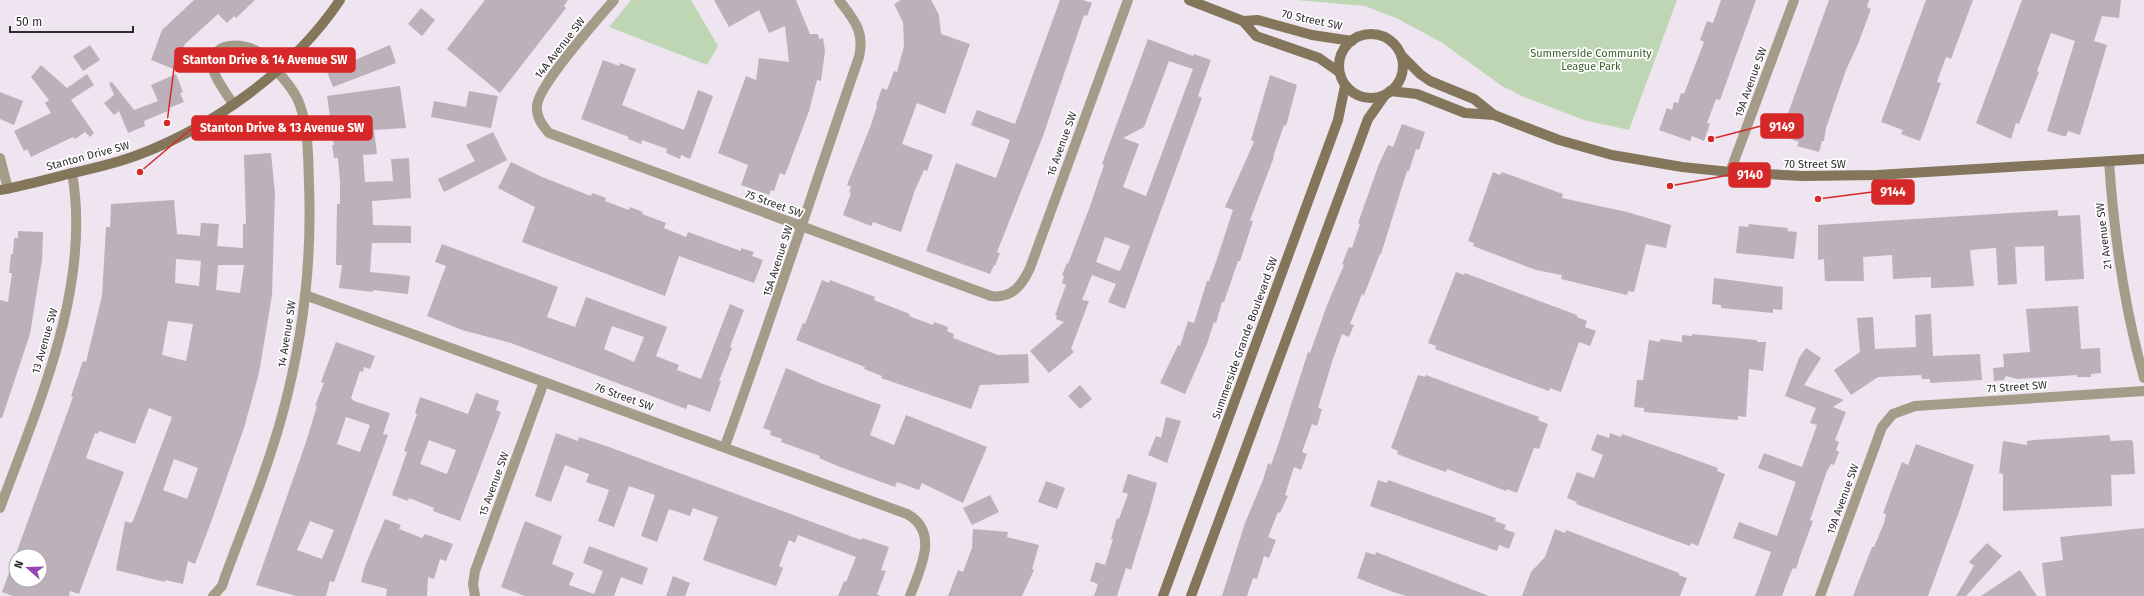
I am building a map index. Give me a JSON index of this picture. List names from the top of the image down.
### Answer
{
  "streets": {
    "street": [
      "70 Street SW",
      "14A Avenue SW",
      "19A Avenue SW",
      "16 Avenue SW",
      "Stanton Drive SW",
      "75 Street SW",
      "21 Avenue SW",
      "15A Avenue SW",
      "14 Avenue SW",
      "Summerside Grande Boulevard SW",
      "13 Avenue SW",
      "71 Street SW",
      "76 Street SW",
      "15 Avenue SW"
    ]
  },
  "crossings": [
    ["70 Street SW", "19A Avenue SW"],
    ["70 Street SW", "21 Avenue SW"],
    ["70 Street SW", "Summerside Grande Boulevard SW"],
    ["14A Avenue SW", "75 Street SW"],
    ["19A Avenue SW", "71 Street SW"],
    ["16 Avenue SW", "75 Street SW"],
    ["Stanton Drive SW", "14 Avenue SW"],
    ["Stanton Drive SW", "13 Avenue SW"],
    ["75 Street SW", "15A Avenue SW"],
    ["15A Avenue SW", "76 Street SW"],
    ["14 Avenue SW", "76 Street SW"],
    ["76 Street SW", "15 Avenue SW"]
  ],
  "parks": ["Summerside Community League Park"],
  "places": [
    "Stanton Drive & 14 Avenue SW",
    "9149",
    "Stanton Drive & 13 Avenue SW",
    "9140",
    "9144"
  ],
  "scale_bar": "50 m",
  "north": "left"
}
